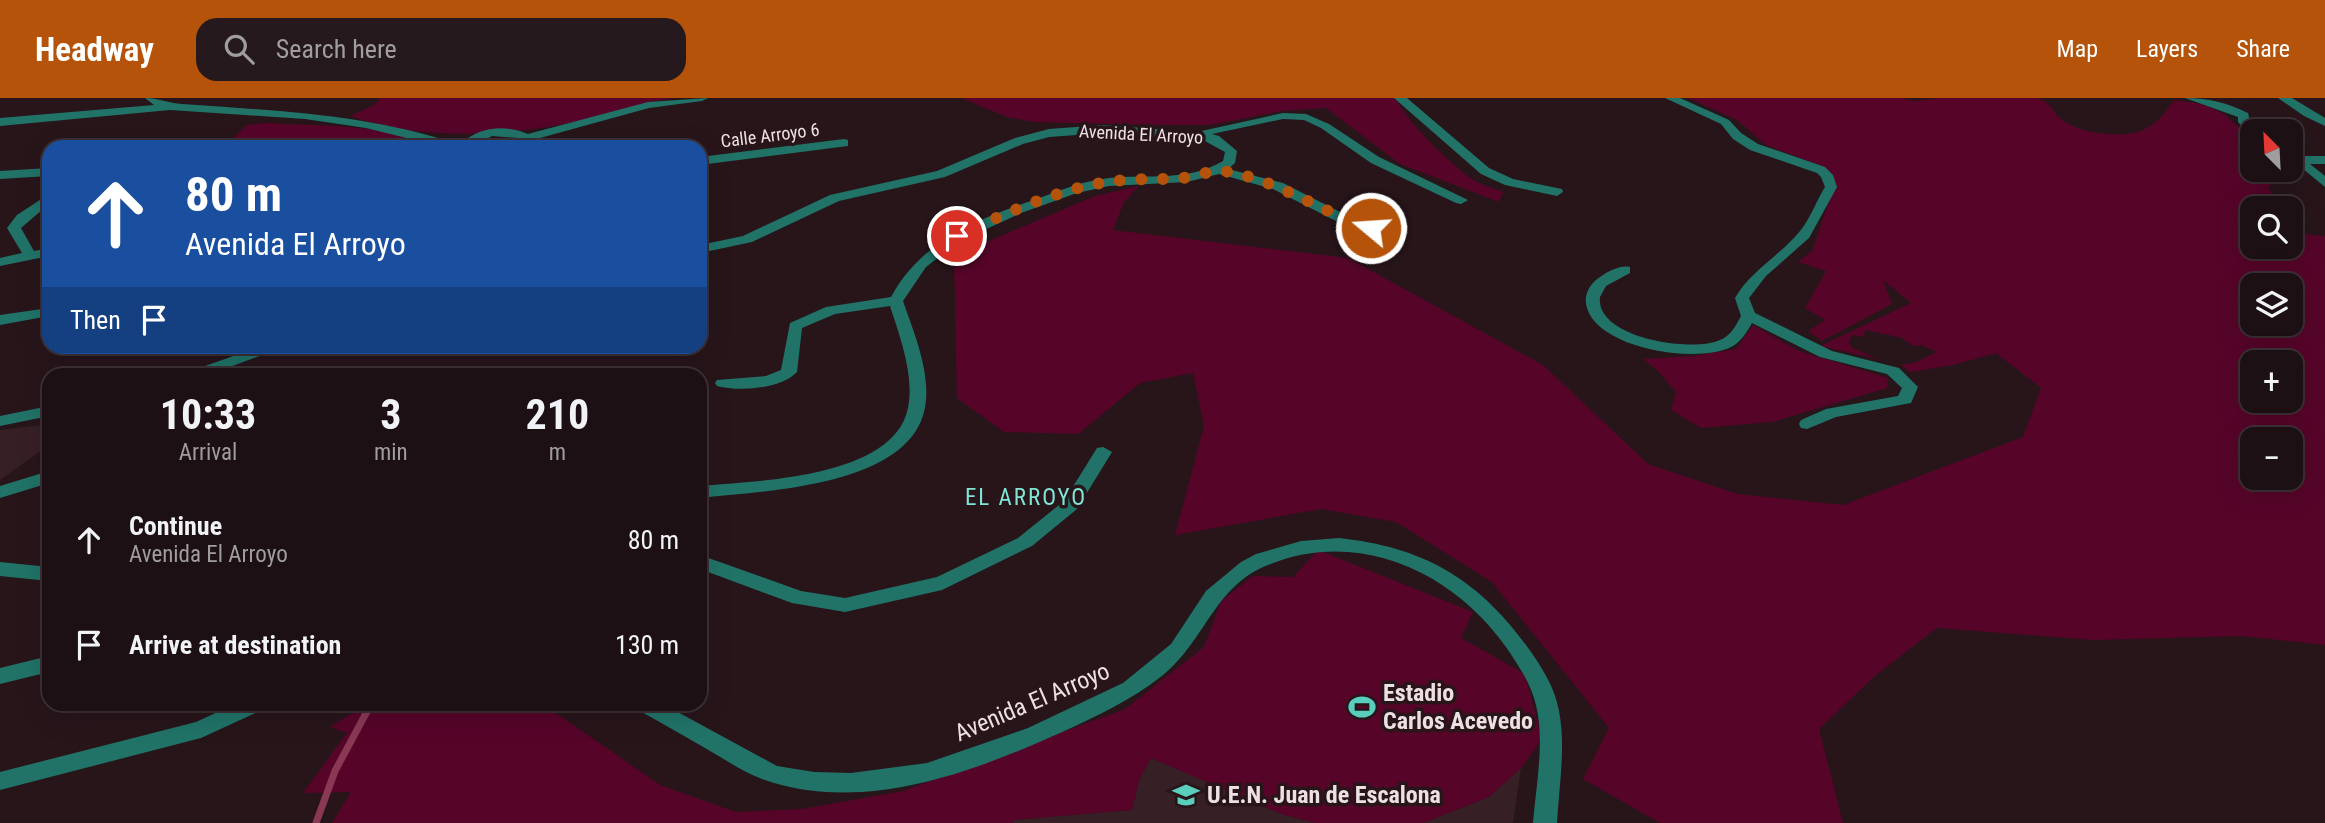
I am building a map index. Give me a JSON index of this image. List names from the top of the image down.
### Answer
{
  "streets": {
    "street": ["Avenida El Arroyo", "Calle Arroyo 6"]
  },
  "districts": ["EL ARROYO"],
  "places": {
    "sports": ["Estadio Carlos Acevedo"],
    "school or university": ["U.E.N. Juan de Escalona"]
  },
  "north": "top left",
  "page": {
    "header": "Headway",
    "search": "Search here",
    "nav": ["Map", "Layers", "Share"],
    "map_buttons": ["+", "−"],
    "turn": ["80 m", "Avenida El Arroyo"],
    "then": "Then",
    "eta": [
      "10:33",
      "Arrival",
      "3",
      "min",
      "210",
      "m"
    ],
    "list": [
      {
        "name": "Continue",
        "note": "Avenida El Arroyo",
        "value": "80 m"
      },
      {
        "name": "Arrive at destination",
        "value": "130 m"
      }
    ]
  }
}
